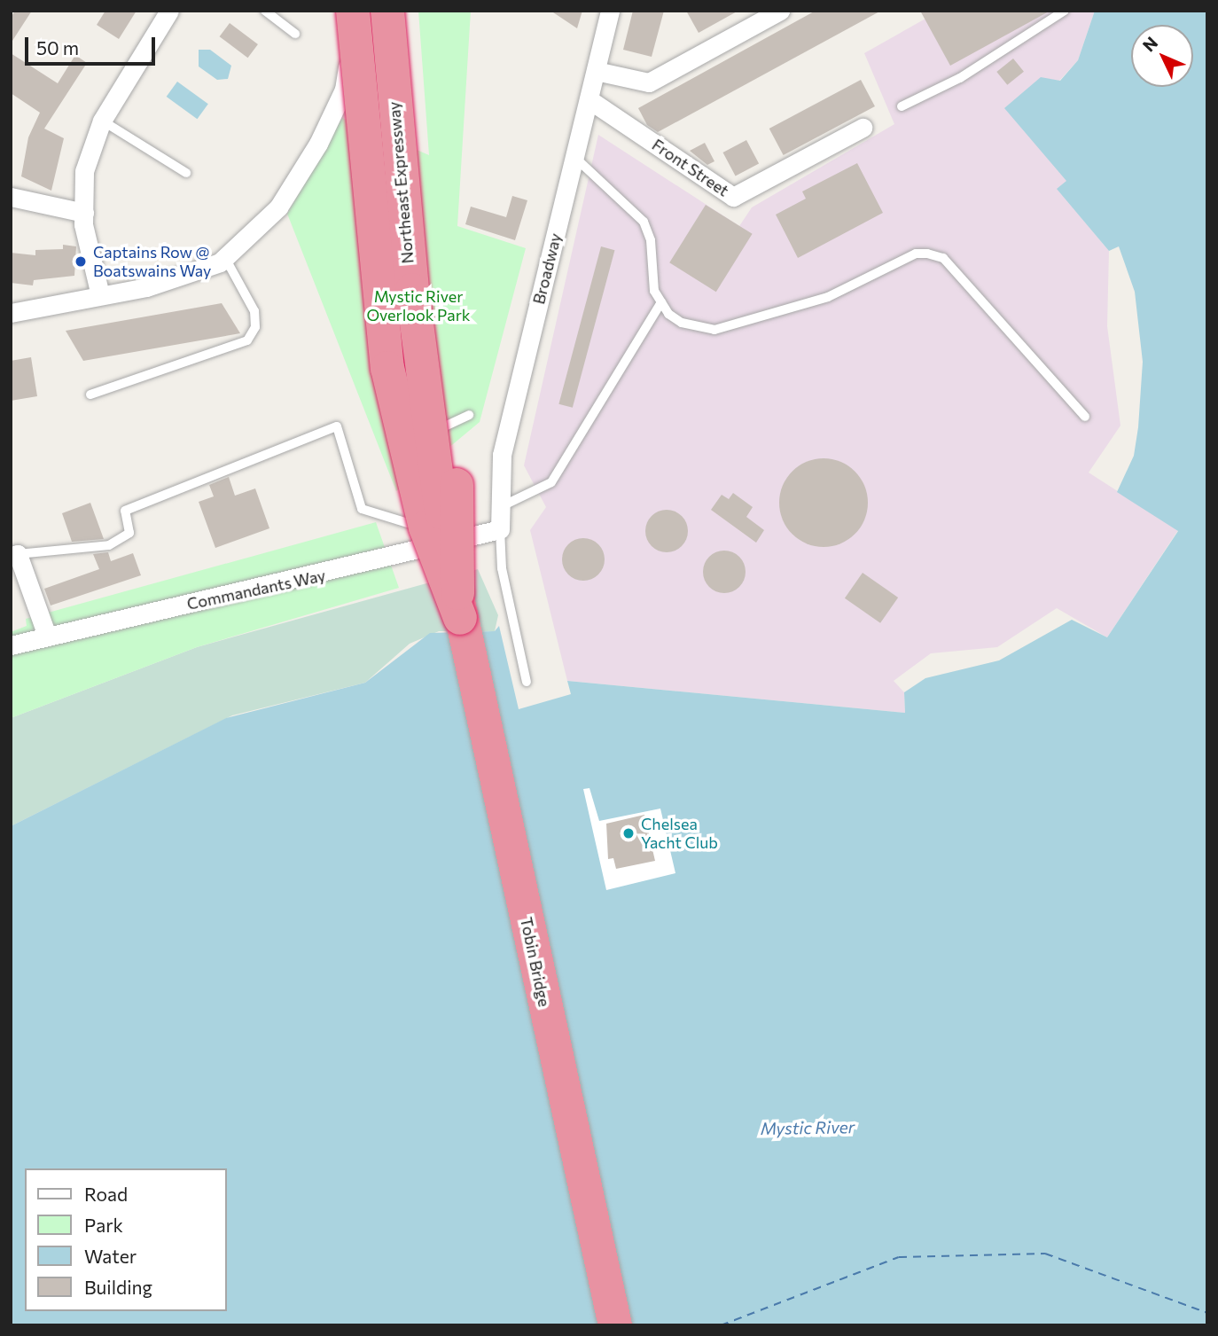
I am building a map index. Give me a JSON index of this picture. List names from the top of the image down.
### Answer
{
  "streets": {
    "highway": ["Northeast Expressway", "Tobin Bridge"],
    "street": ["Front Street", "Broadway", "Commandants Way"]
  },
  "crossings": [
    ["Front Street", "Broadway"],
    ["Northeast Expressway", "Tobin Bridge"],
    ["Broadway", "Commandants Way"]
  ],
  "water": ["Mystic River"],
  "parks": ["Mystic River Overlook Park"],
  "places": ["Captains Row @ Boatswains Way", "Chelsea Yacht Club"],
  "legend": [
    "Road",
    "Park",
    "Water",
    "Building"
  ],
  "scale_bar": "50 m",
  "north": "top left"
}
